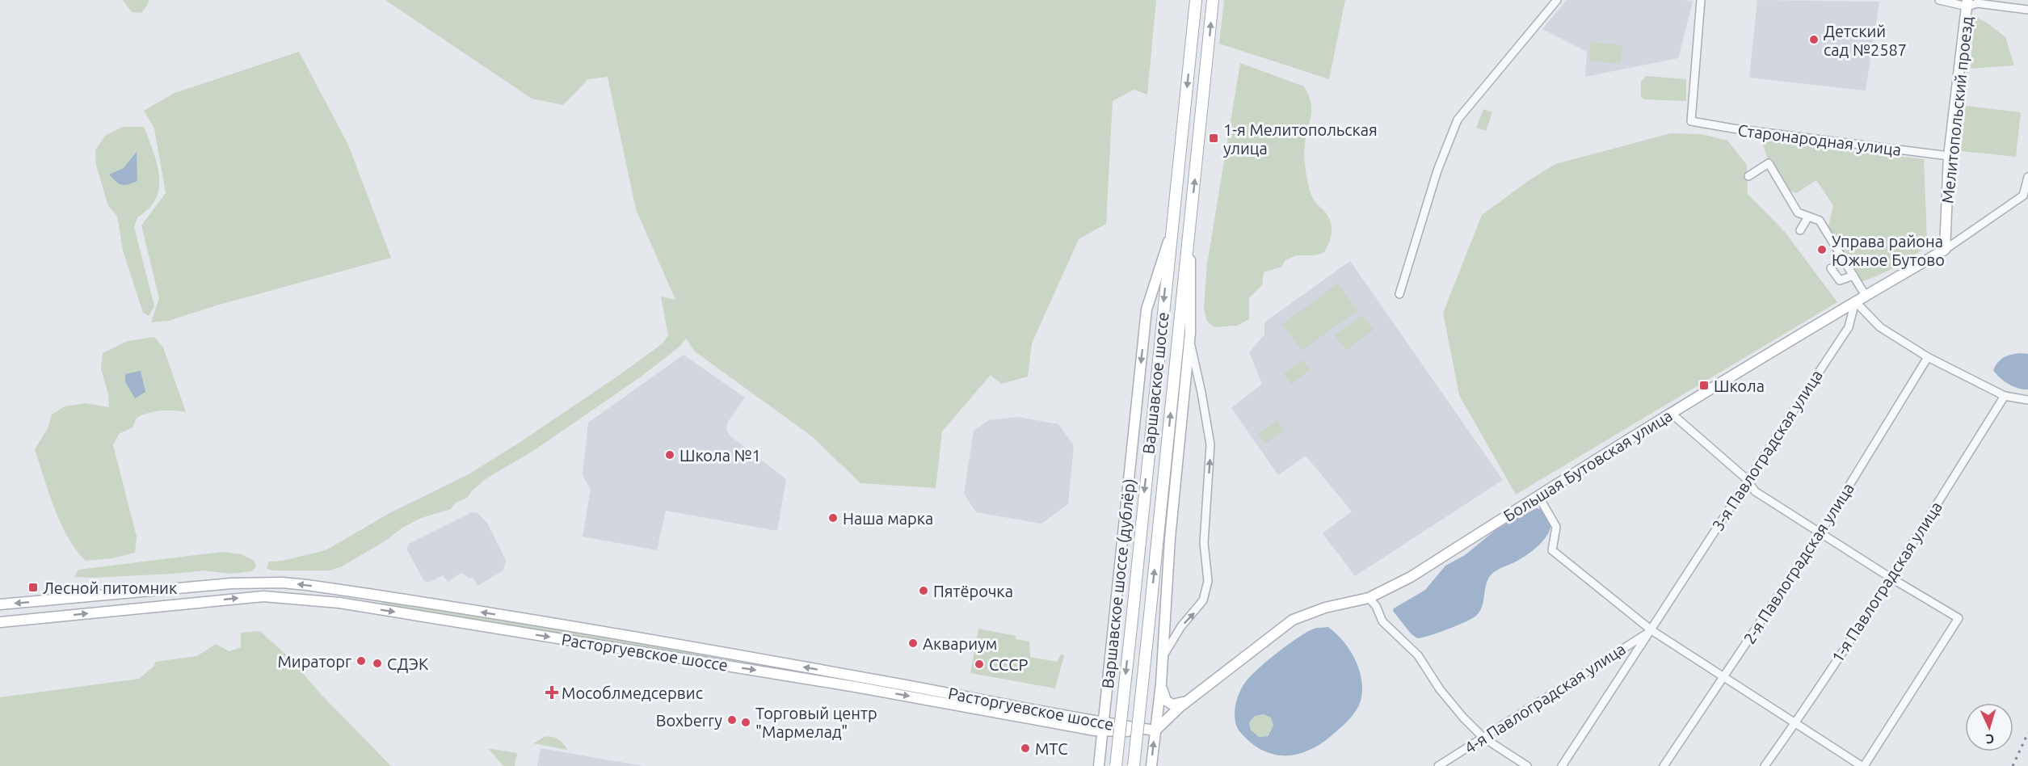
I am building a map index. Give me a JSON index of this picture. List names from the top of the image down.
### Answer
{
  "streets": {
    "main road": [
      "Мелитопольский проезд",
      "Варшавское шоссе",
      "Большая Бутовская улица",
      "Варшавское шоссе (дублёр)",
      "Расторгуевское шоссе"
    ],
    "street": [
      "Старонародная улица",
      "3-я Павлоградская улица",
      "2-я Павлоградская улица",
      "1-я Павлоградская улица",
      "4-я Павлоградская улица"
    ]
  },
  "crossings": [
    ["Мелитопольский проезд", "Старонародная улица"],
    ["Мелитопольский проезд", "Большая Бутовская улица"],
    ["Варшавское шоссе", "Варшавское шоссе (дублёр)"],
    ["3-я Павлоградская улица", "Большая Бутовская улица"],
    ["3-я Павлоградская улица", "4-я Павлоградская улица"],
    ["Варшавское шоссе (дублёр)", "Расторгуевское шоссе"]
  ],
  "places": {
    "other": [
      "Детский сад №2587",
      "Управа района Южное Бутово",
      "Школа №1",
      "Наша марка",
      "Пятёрочка",
      "Аквариум",
      "Мираторг",
      "СДЭК",
      "СССР",
      "Boxberry",
      "Торговый центр \"Мармелад\"",
      "МТС"
    ],
    "transit": ["1-я Мелитопольская улица", "Школа", "Лесной питомник"],
    "health": ["Мособлмедсервис"]
  },
  "north": "bottom"
}
